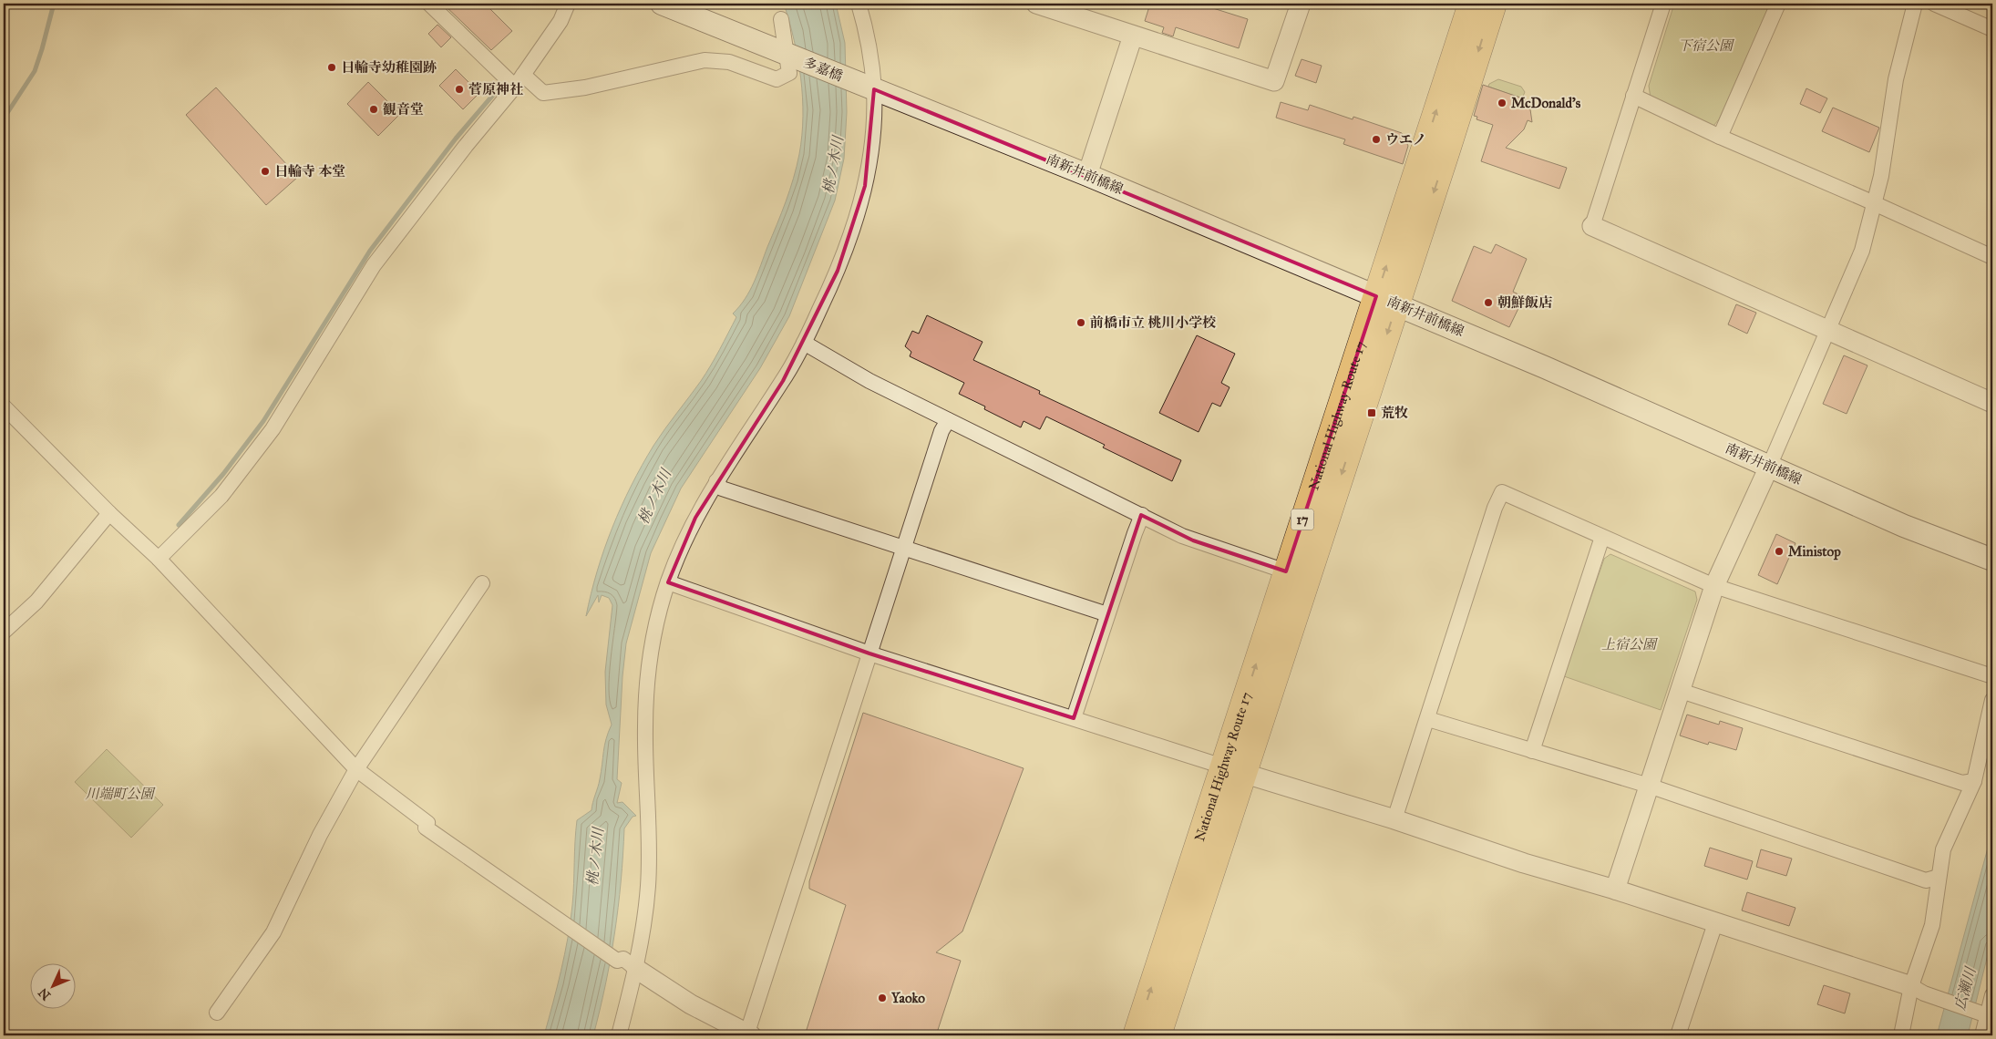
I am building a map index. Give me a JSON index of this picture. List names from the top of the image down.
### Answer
{
  "streets": {
    "highway": ["National Highway Route 17", "17"],
    "main road": ["多嘉橋", "南新井前橋線"]
  },
  "crossings": [
    ["多嘉橋", "南新井前橋線"],
    ["南新井前橋線", "National Highway Route 17"]
  ],
  "water": ["桃ノ木川", "広瀬川"],
  "parks": ["下宿公園", "上宿公園", "川端町公園"],
  "places": {
    "other": [
      "日輪寺幼稚園跡",
      "菅原神社",
      "McDonald's",
      "観音堂",
      "ウエノ",
      "日輪寺 本堂",
      "朝鮮飯店",
      "前橋市立 桃川小学校",
      "Ministop",
      "Yaoko"
    ],
    "transit": ["荒牧"]
  },
  "north": "bottom left"
}
